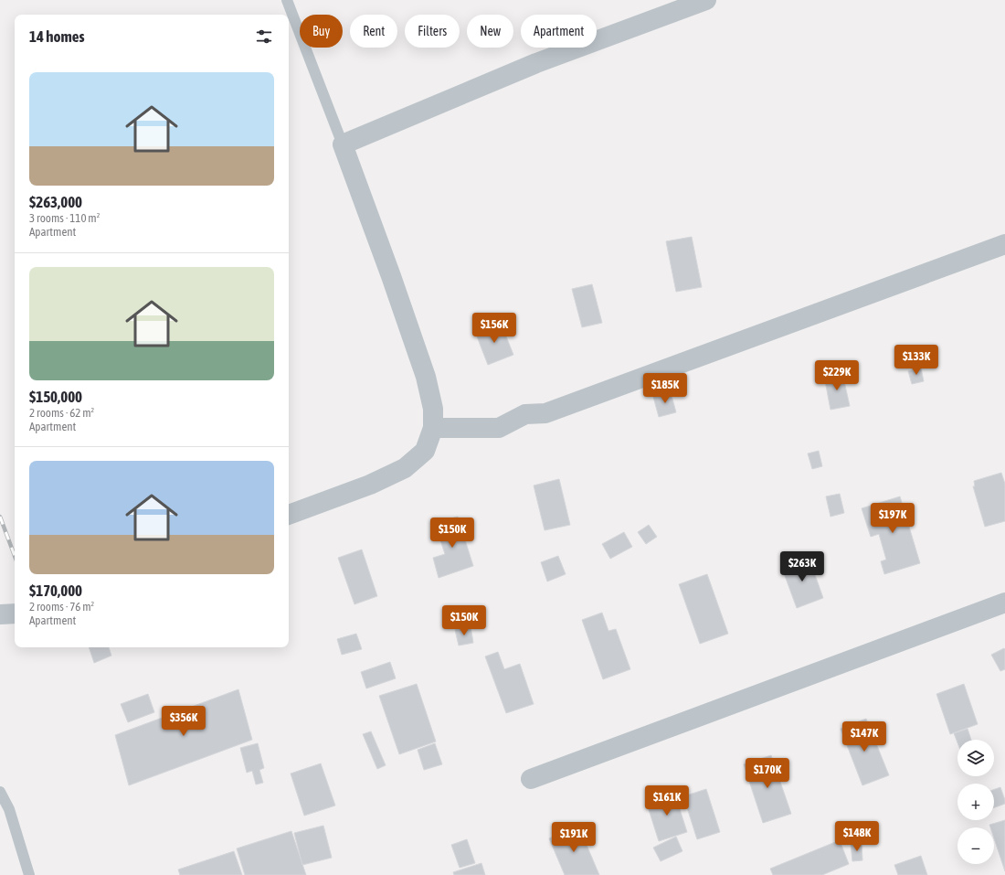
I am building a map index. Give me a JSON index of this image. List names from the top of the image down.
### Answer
{
  "page": {
    "chip": [
      "Buy",
      "Rent",
      "Filters",
      "New",
      "Apartment"
    ],
    "heading": "14 homes",
    "list": [
      {
        "name": "$263,000",
        "note": "3 rooms · 110 m² · Apartment"
      },
      {
        "name": "$150,000",
        "note": "2 rooms · 62 m² · Apartment"
      },
      {
        "name": "$170,000",
        "note": "2 rooms · 76 m² · Apartment"
      }
    ],
    "price": [
      "$156K",
      "$133K",
      "$229K",
      "$185K",
      "$197K",
      "$150K",
      "$263K",
      "$150K",
      "$356K",
      "$147K",
      "$170K",
      "$161K",
      "$148K",
      "$191K"
    ],
    "map_buttons": ["+", "−"]
  }
}
